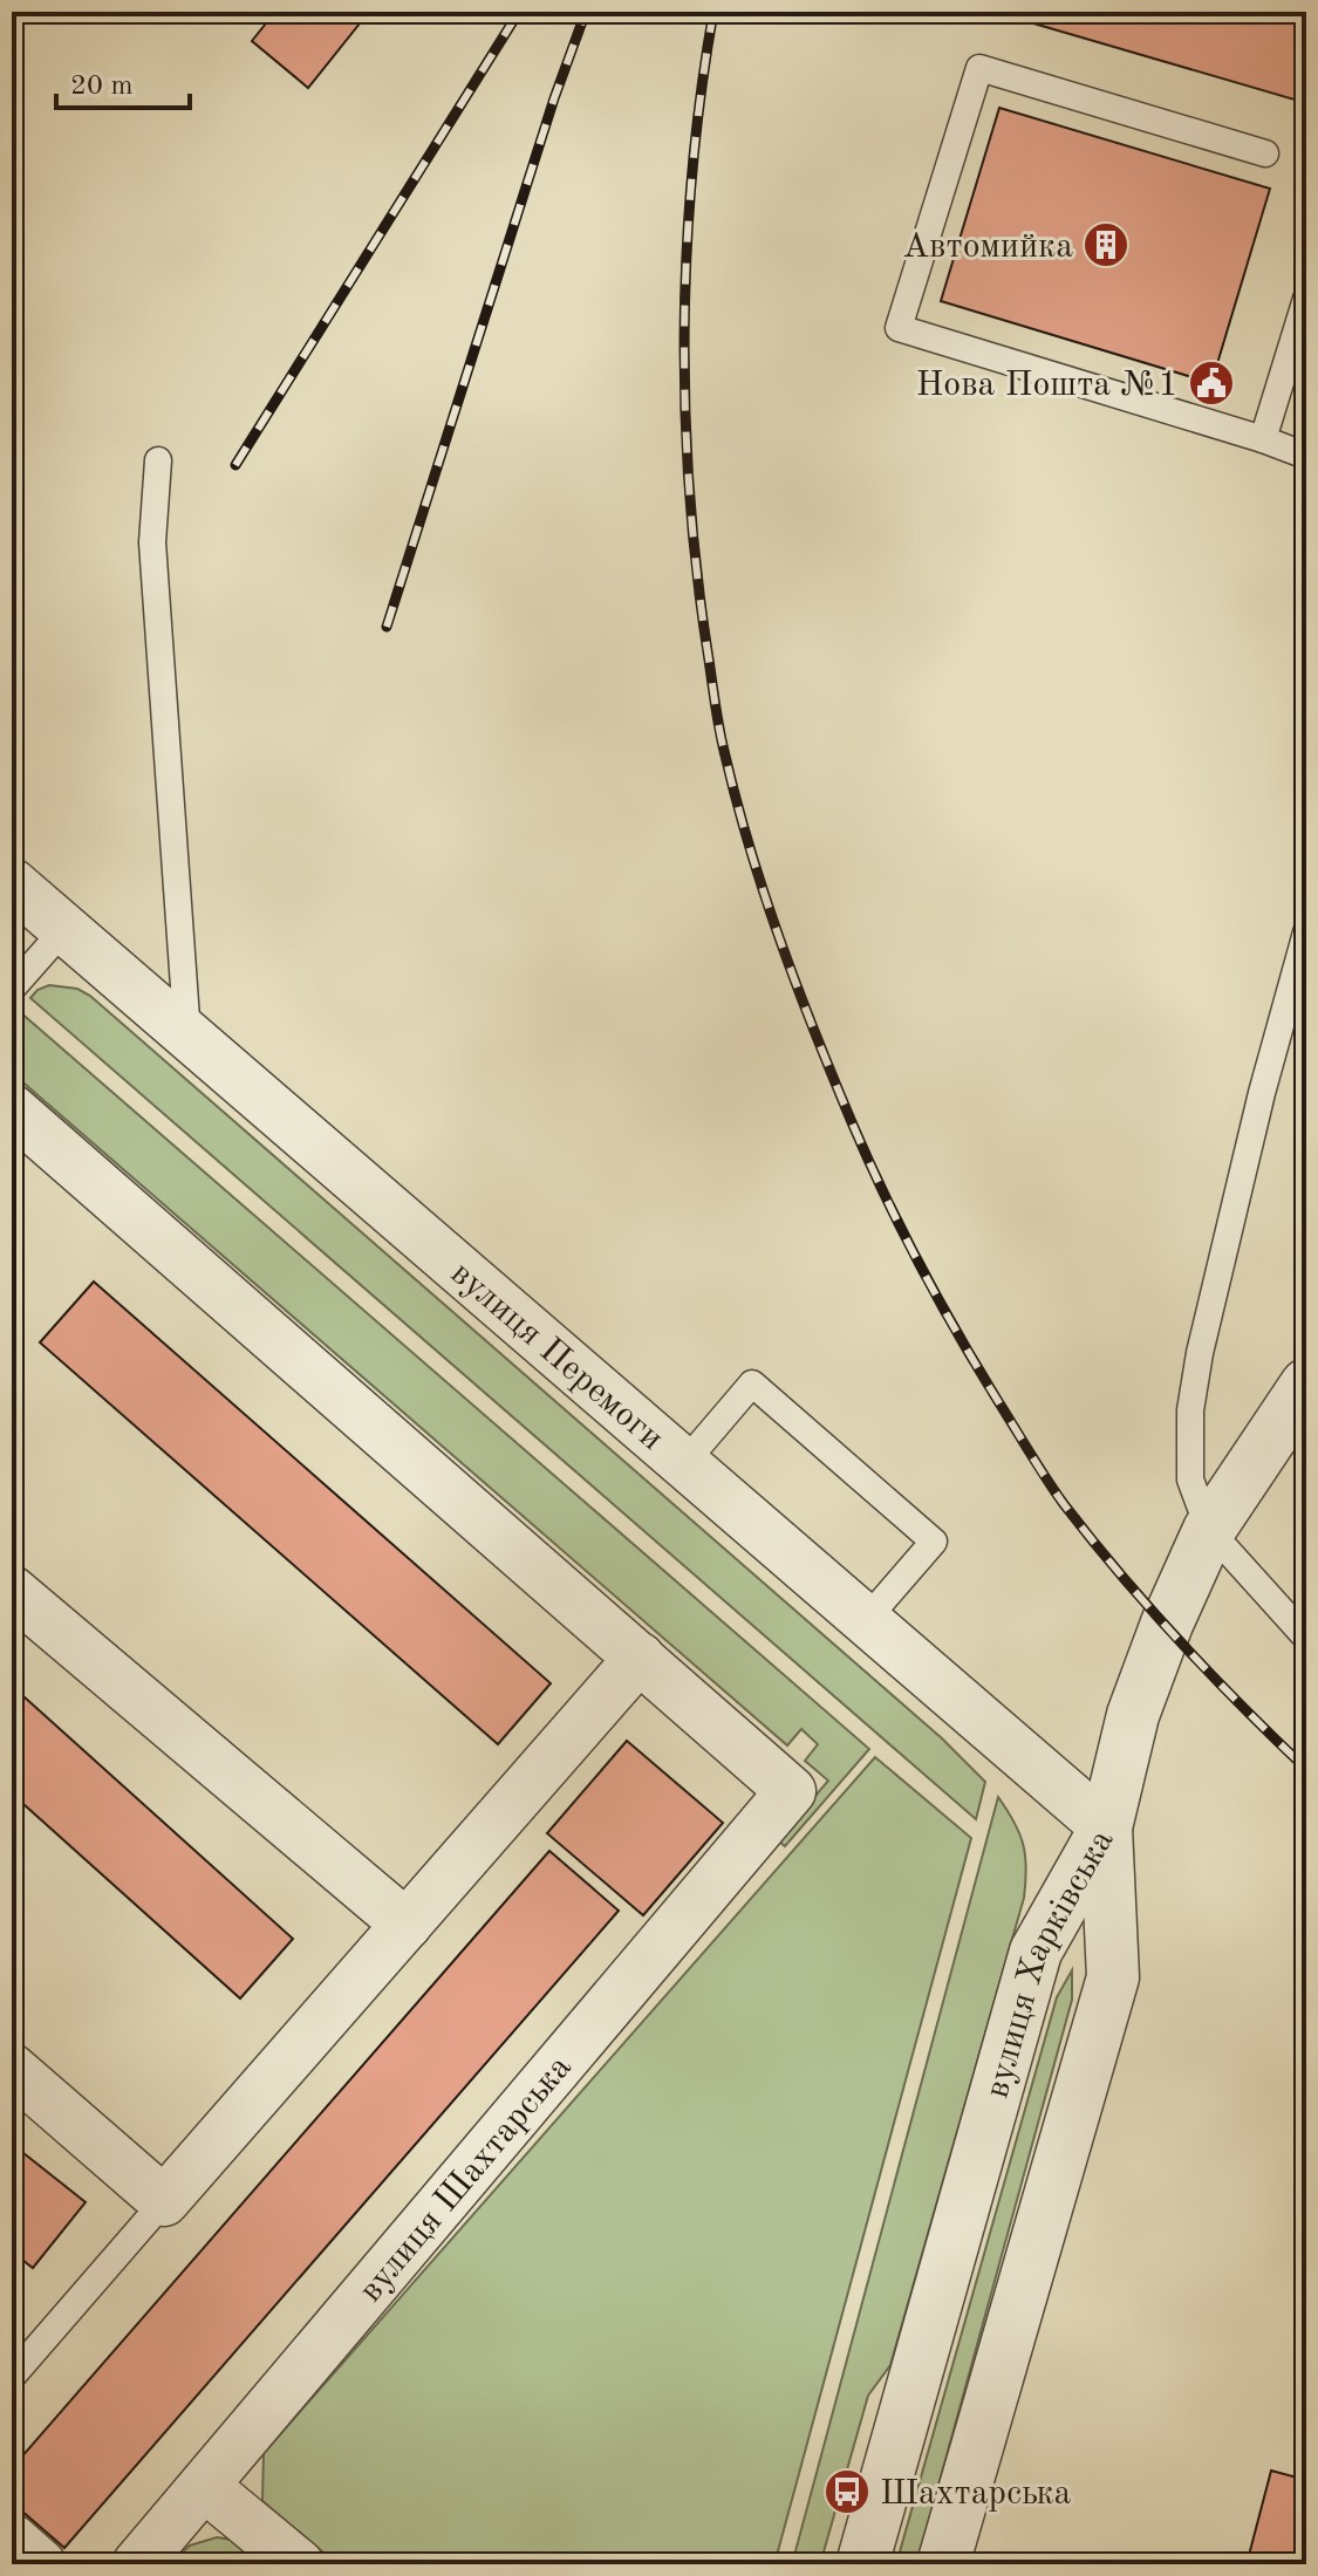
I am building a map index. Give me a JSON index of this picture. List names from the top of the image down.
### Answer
{
  "streets": {
    "street": ["вулиця Перемоги", "вулиця Харківська", "вулиця Шахтарська"]
  },
  "crossings": [
    ["вулиця Перемоги", "вулиця Харківська"]
  ],
  "places": {
    "building": ["Автомийка"],
    "public building": ["Нова Пошта №1"],
    "bus stop": ["Шахтарська"]
  },
  "scale_bar": "20 m"
}
